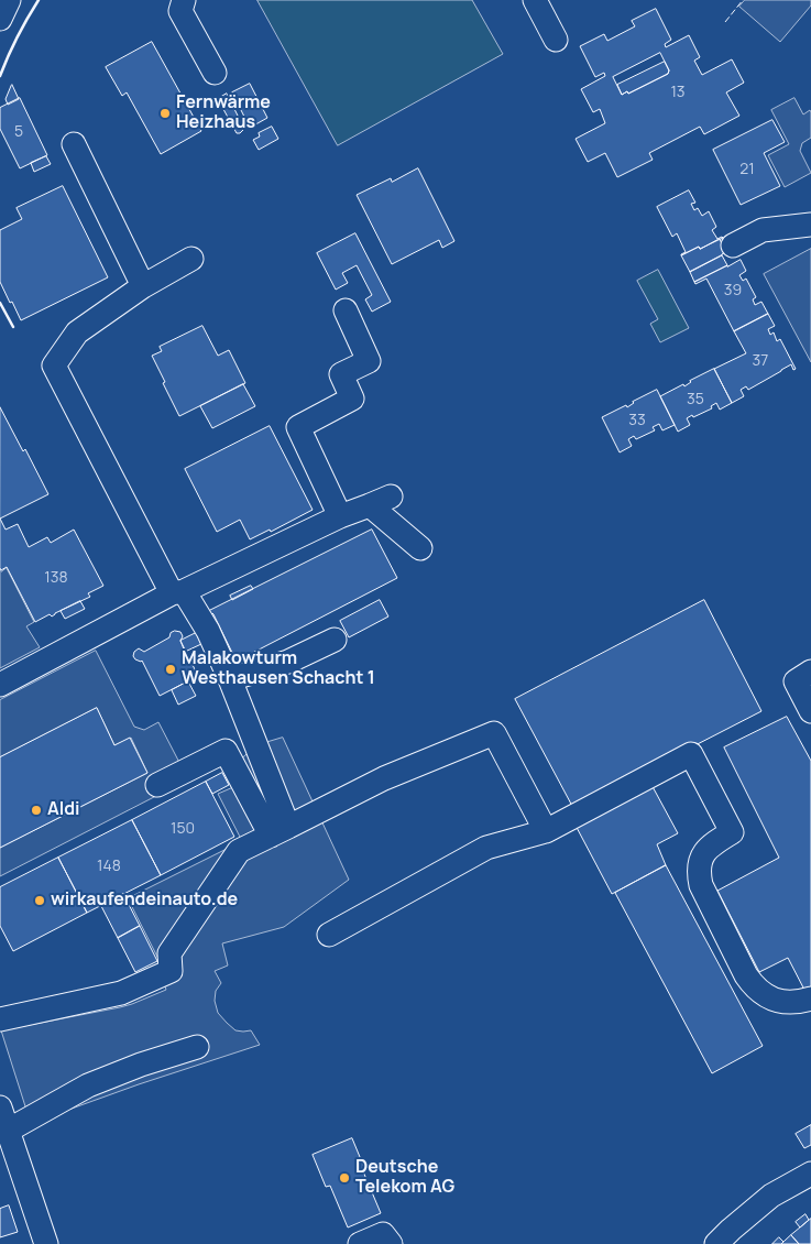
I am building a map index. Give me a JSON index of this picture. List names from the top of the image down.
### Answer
{
  "places": [
    "Fernwärme Heizhaus",
    "Malakowturm Westhausen Schacht 1",
    "Aldi",
    "wirkaufendeinauto.de",
    "Deutsche Telekom AG"
  ],
  "house_numbers": [
    "13",
    "5",
    "21",
    "39",
    "37",
    "35",
    "33",
    "138",
    "150",
    "148"
  ]
}
